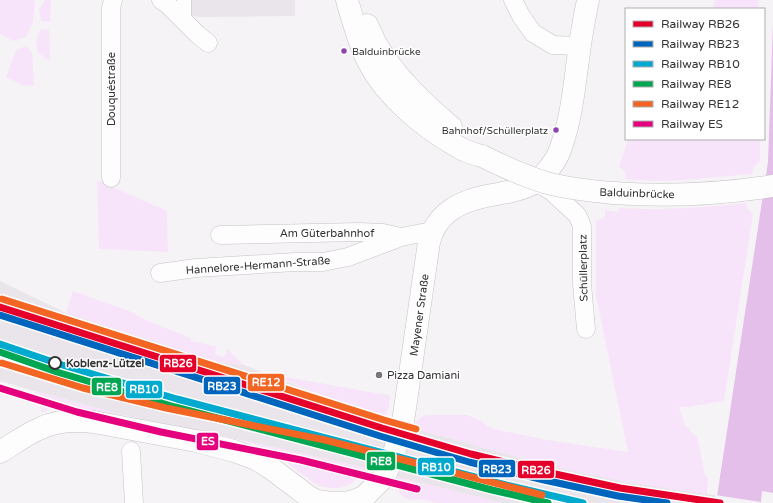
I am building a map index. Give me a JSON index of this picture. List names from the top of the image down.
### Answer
{
  "streets": {
    "street": [
      "Douquéstraße",
      "Balduinbrücke",
      "Am Güterbahnhof",
      "Hannelore-Hermann-Straße",
      "Schüllerplatz",
      "Mayener Straße"
    ]
  },
  "crossings": [
    ["Am Güterbahnhof", "Hannelore-Hermann-Straße"],
    ["Am Güterbahnhof", "Mayener Straße"],
    ["Schüllerplatz", "Mayener Straße"]
  ],
  "places": [
    "Balduinbrücke",
    "Bahnhof/Schüllerplatz",
    "Koblenz-Lützel",
    "Pizza Damiani"
  ],
  "lines": [
    "rail line RE12",
    "rail line RB26",
    "rail line RB23",
    "rail line RB10",
    "rail line RE8",
    "rail line ES"
  ],
  "legend": [
    "Railway RB26",
    "Railway RB23",
    "Railway RB10",
    "Railway RE8",
    "Railway RE12",
    "Railway ES"
  ]
}
